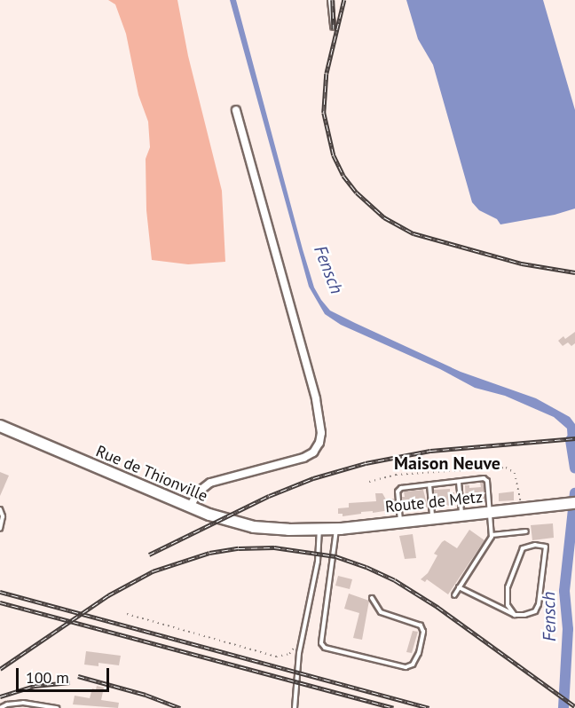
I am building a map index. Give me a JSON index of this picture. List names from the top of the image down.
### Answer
{
  "streets": {
    "main road": ["Rue de Thionville", "Route de Metz"]
  },
  "crossings": [
    ["Rue de Thionville", "Route de Metz"]
  ],
  "districts": ["Maison Neuve"],
  "water": ["Fensch"],
  "scale_bar": "100 m"
}
